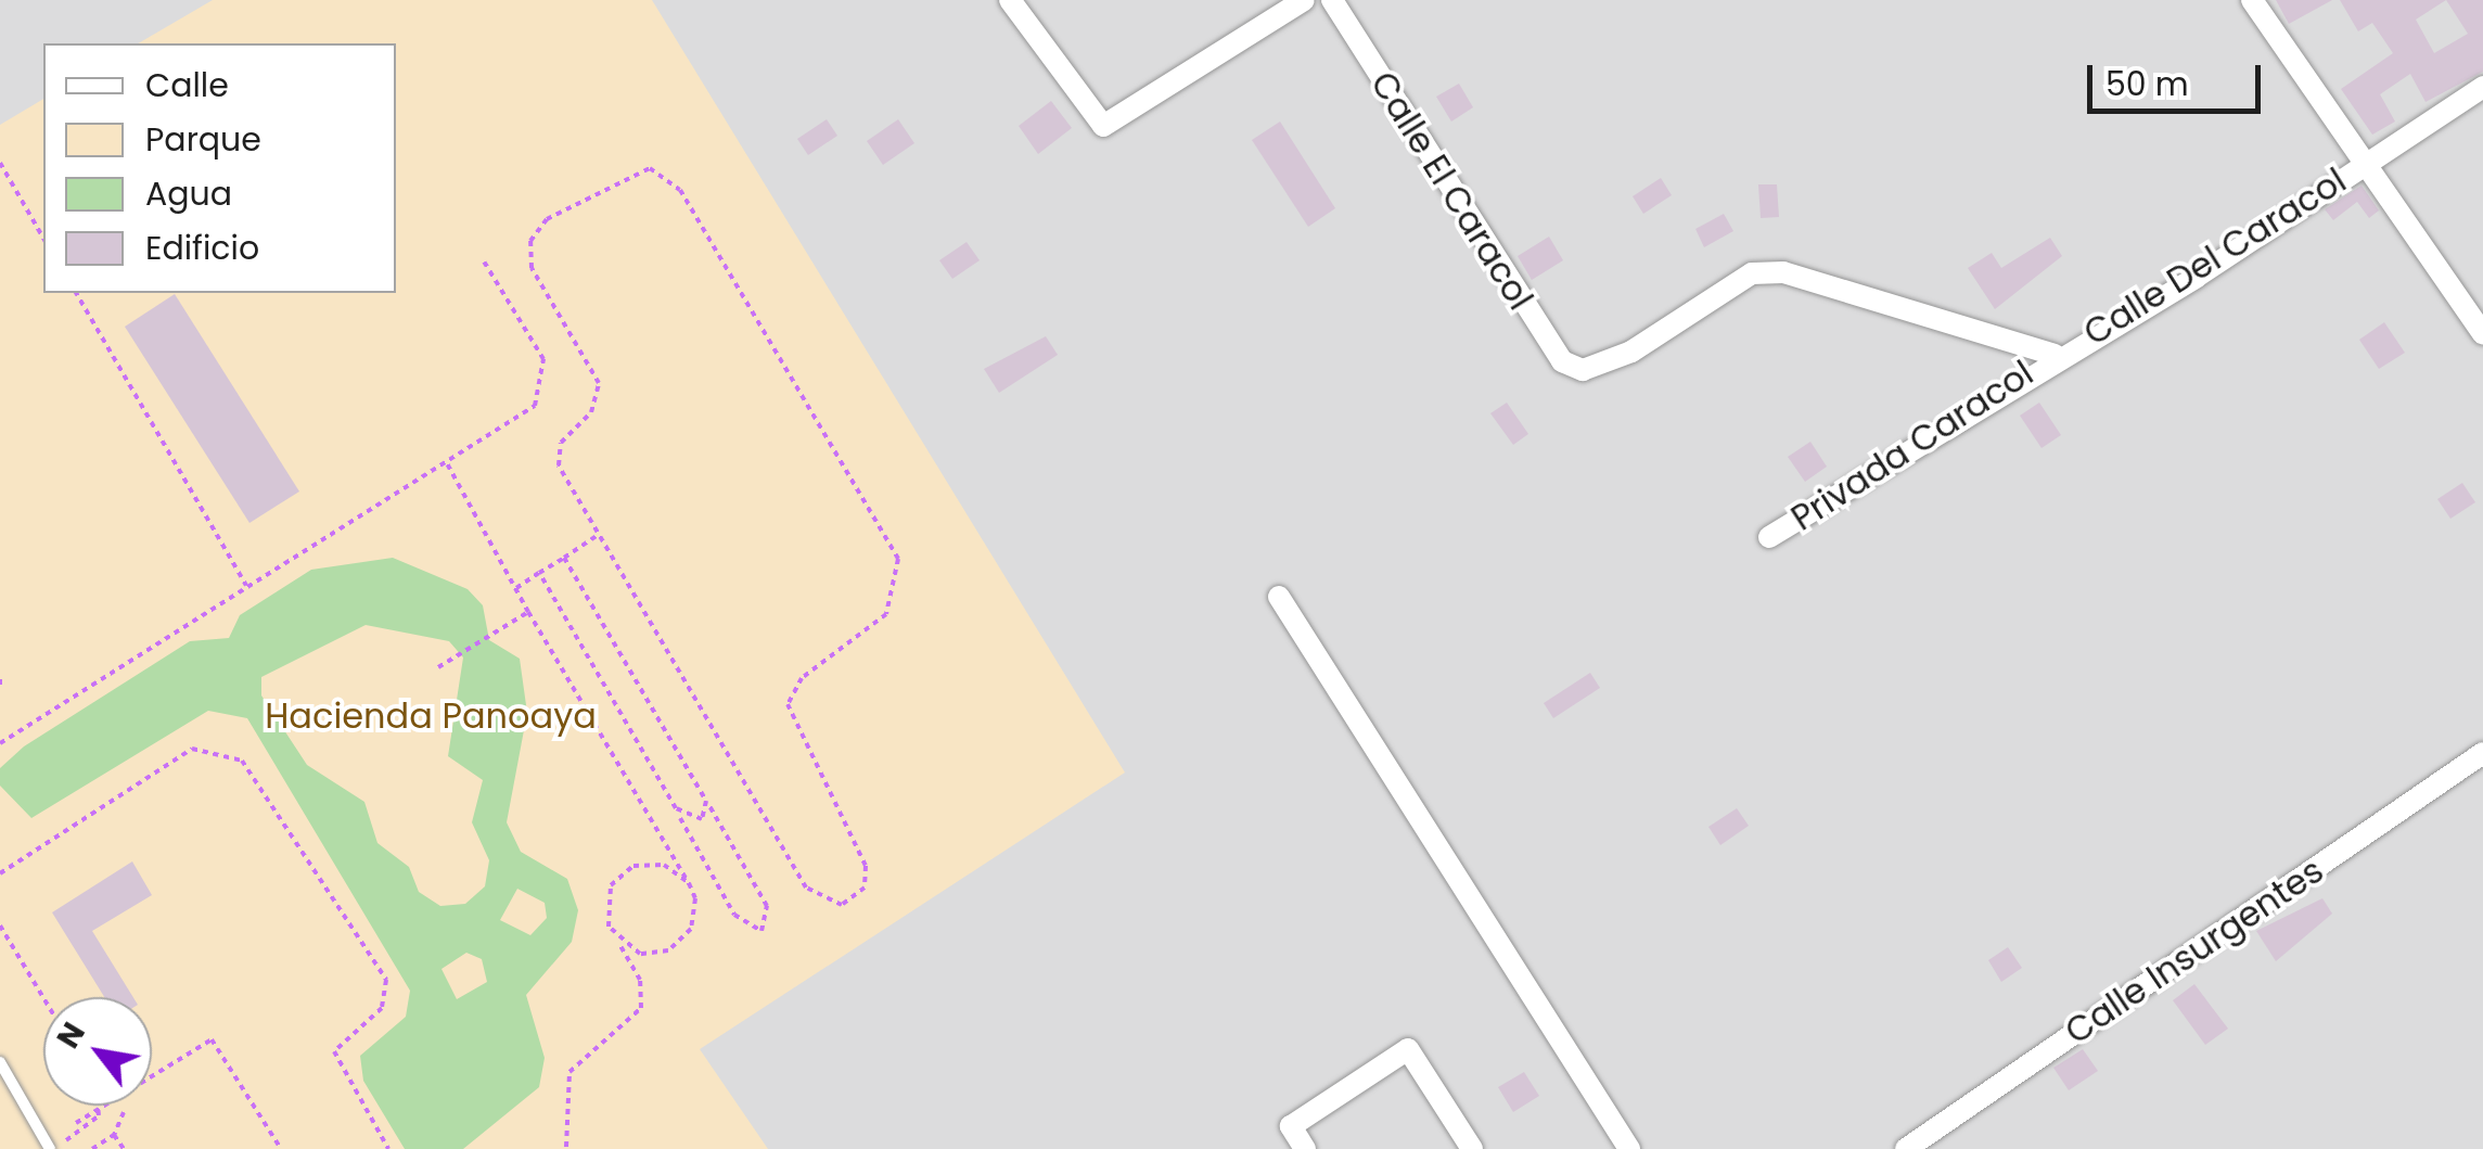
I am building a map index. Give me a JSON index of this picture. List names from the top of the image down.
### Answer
{
  "streets": {
    "street": [
      "Calle El Caracol",
      "Calle Del Caracol",
      "Privada Caracol",
      "Calle Insurgentes"
    ]
  },
  "crossings": [
    ["Calle El Caracol", "Calle Del Caracol"],
    ["Calle Del Caracol", "Privada Caracol"]
  ],
  "parks": ["Hacienda Panoaya"],
  "legend": [
    "Calle",
    "Parque",
    "Agua",
    "Edificio"
  ],
  "scale_bar": "50 m",
  "north": "top left"
}
